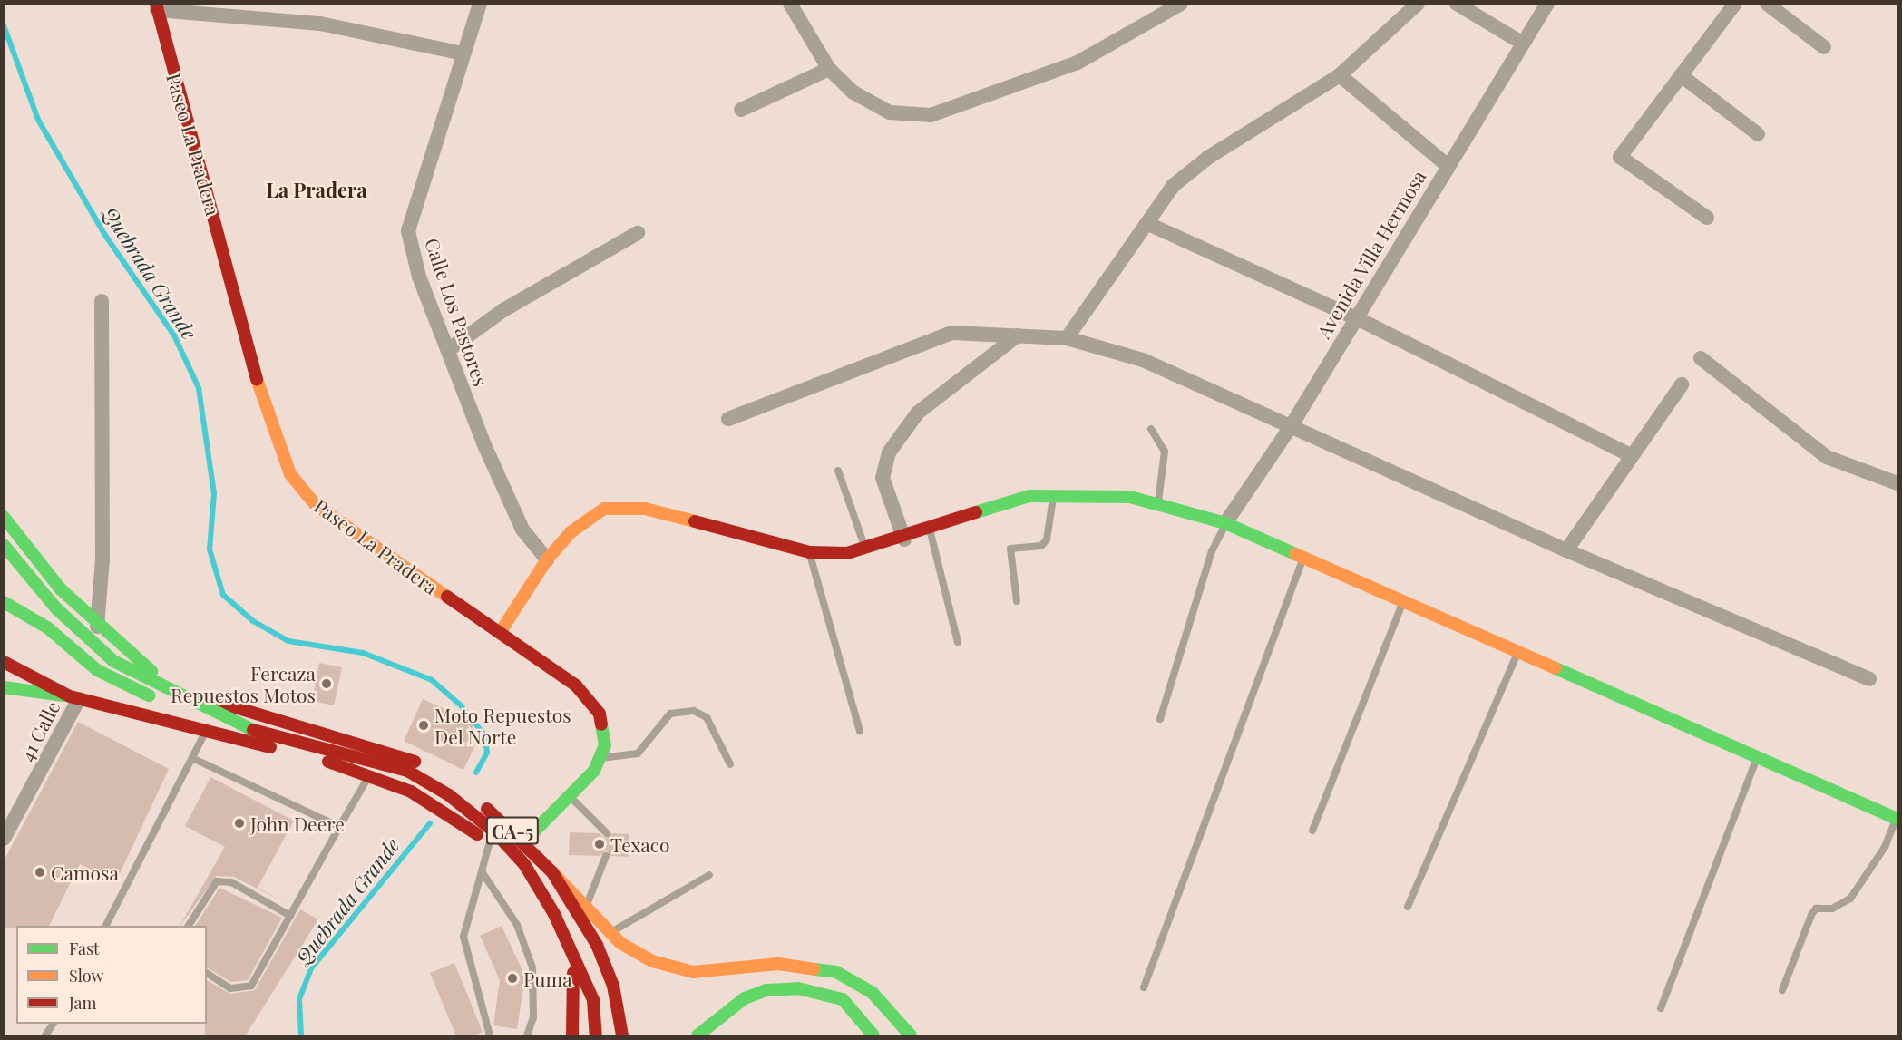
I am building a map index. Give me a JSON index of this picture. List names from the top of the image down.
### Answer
{
  "streets": {
    "main road": ["Paseo La Pradera", "CA-5"],
    "street": ["Avenida Villa Hermosa", "Calle Los Pastores", "41 Calle"]
  },
  "crossings": [
    ["41 Calle", "CA-5"]
  ],
  "districts": ["La Pradera"],
  "water": ["Quebrada Grande"],
  "places": [
    "Fercaza Repuestos Motos",
    "Moto Repuestos Del Norte",
    "John Deere",
    "Texaco",
    "Camosa",
    "Puma"
  ],
  "legend": ["Fast", "Slow", "Jam"]
}
